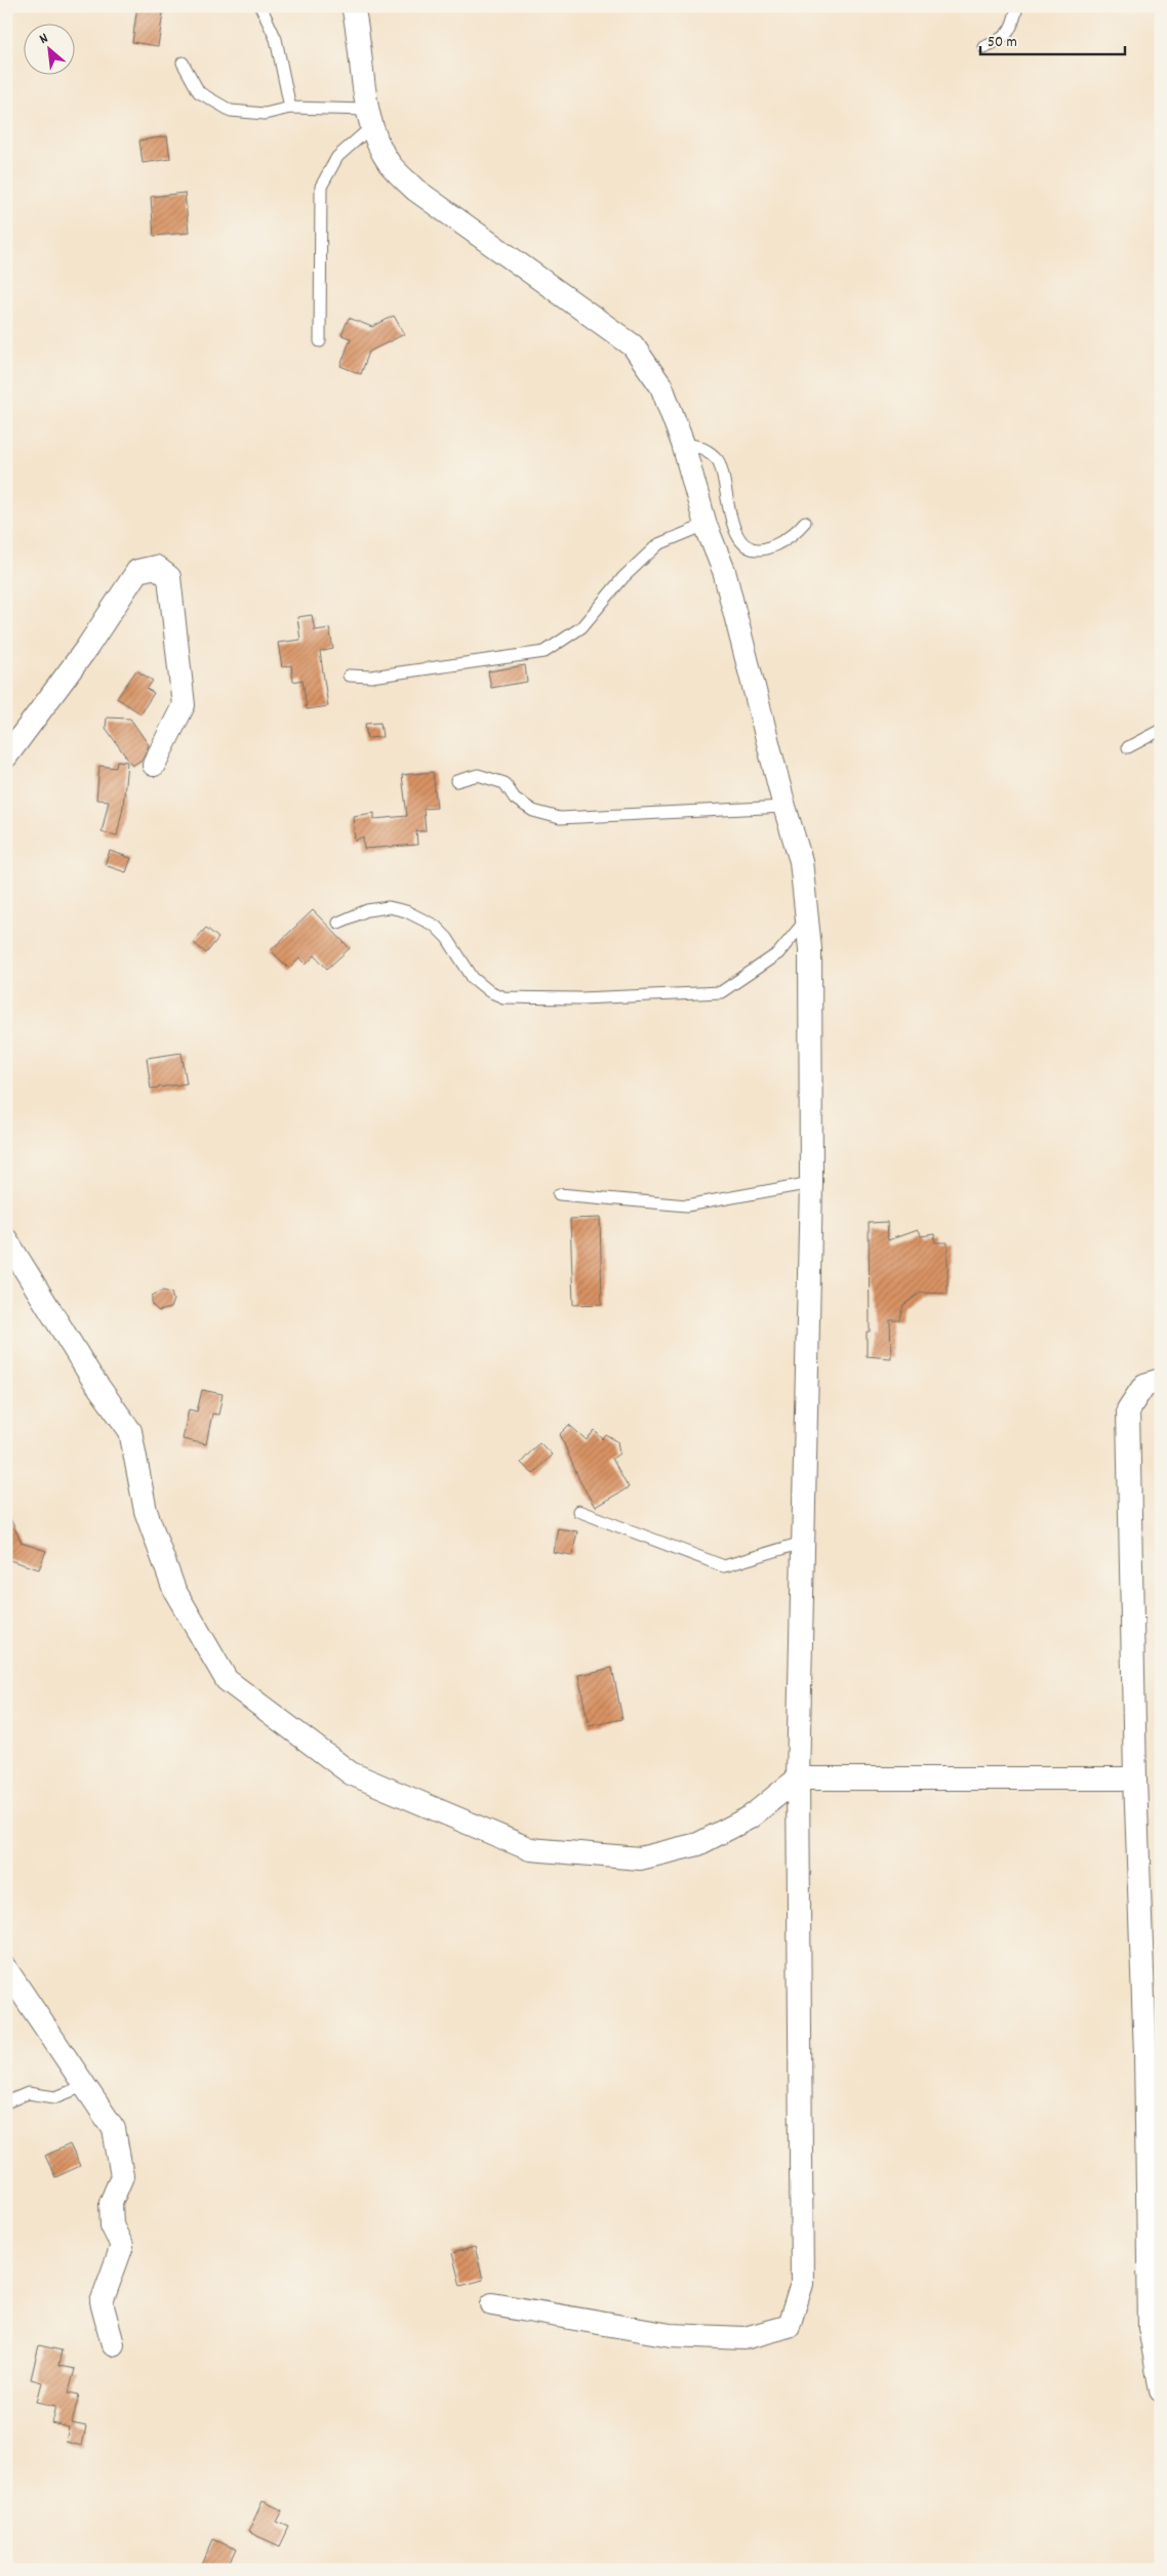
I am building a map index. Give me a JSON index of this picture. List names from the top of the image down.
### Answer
{
  "scale_bar": "50 m",
  "north": "top left"
}
